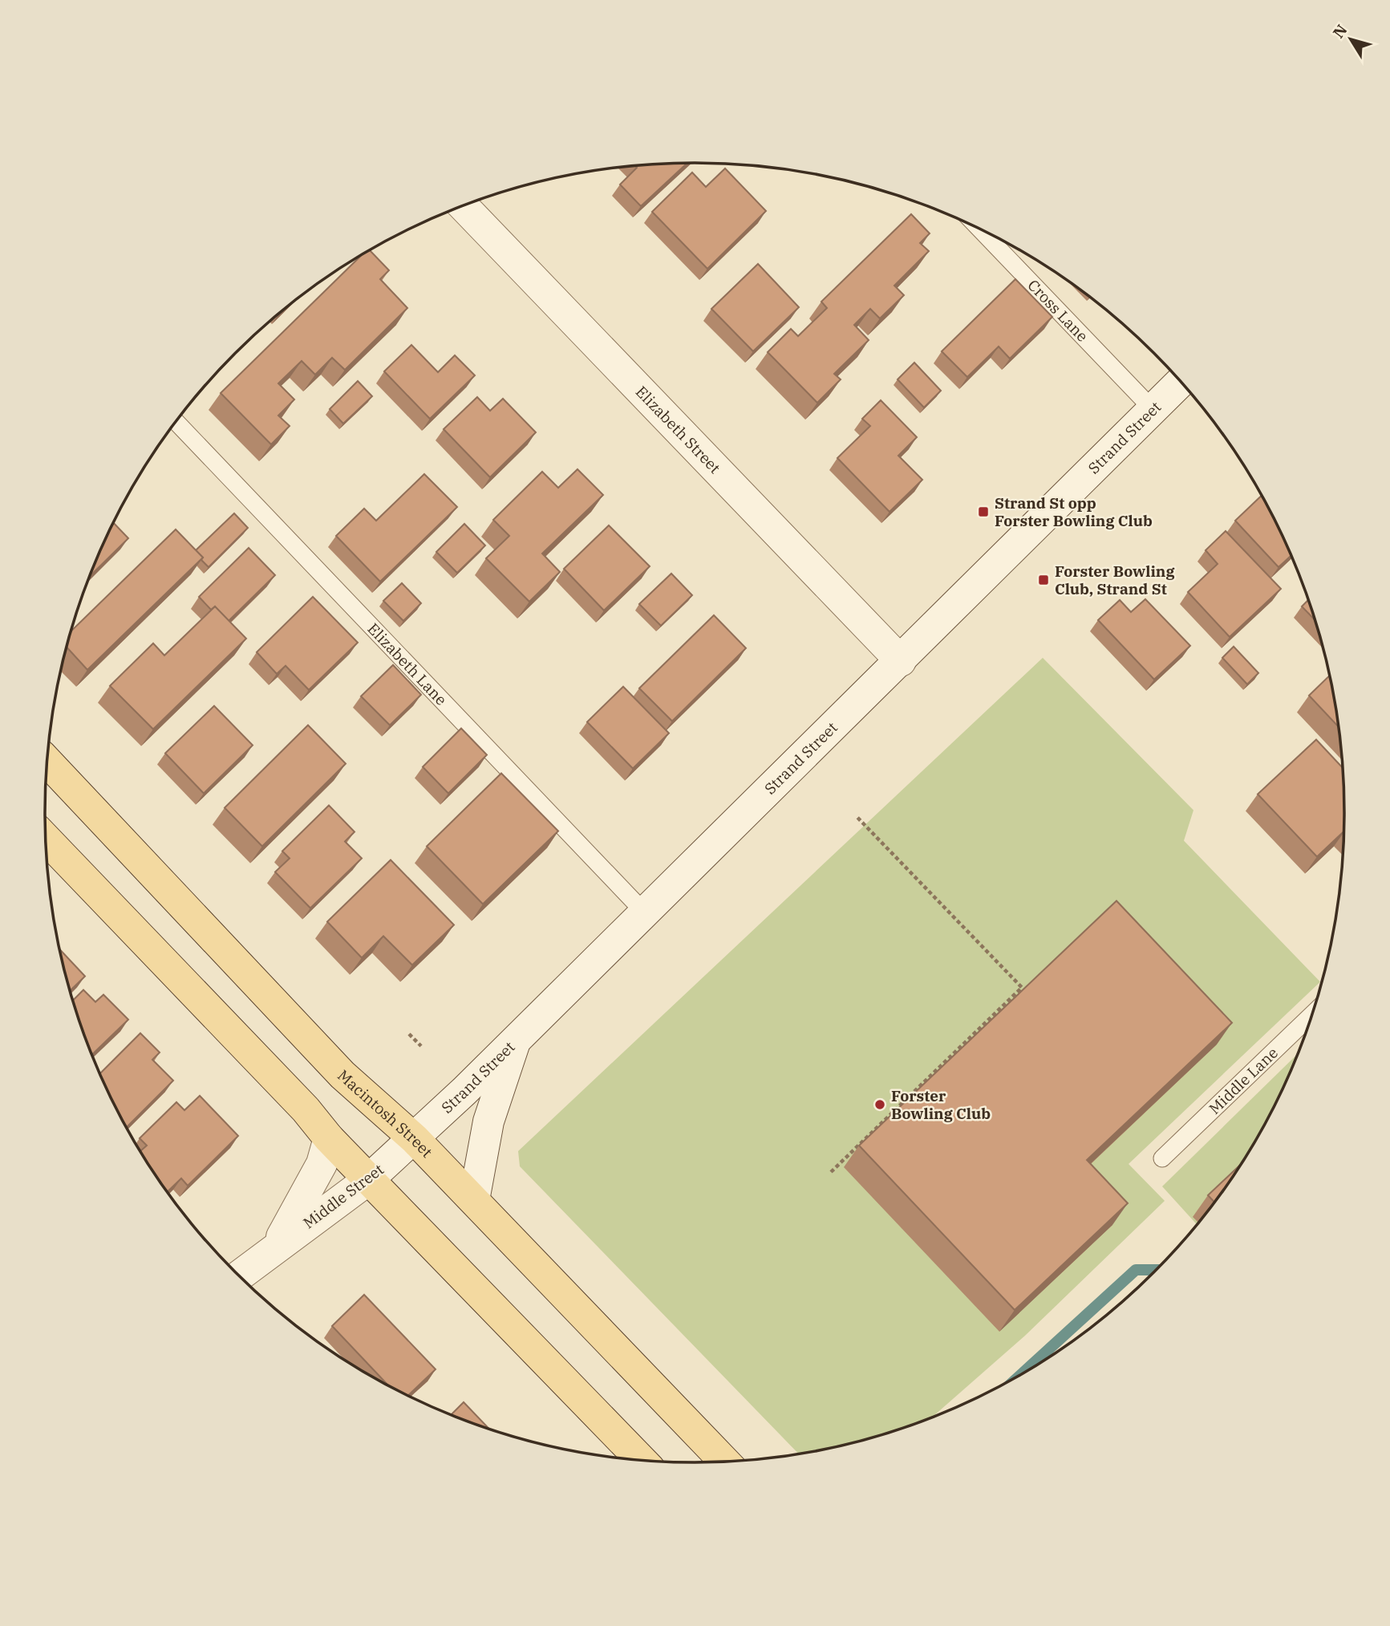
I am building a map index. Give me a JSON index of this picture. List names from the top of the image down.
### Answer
{
  "streets": {
    "main road": ["Macintosh Street"],
    "street": ["Elizabeth Street", "Strand Street", "Middle Street"],
    "lane": ["Cross Lane", "Elizabeth Lane", "Middle Lane"]
  },
  "crossings": [
    ["Cross Lane", "Strand Street"],
    ["Elizabeth Street", "Strand Street"],
    ["Strand Street", "Elizabeth Lane"],
    ["Strand Street", "Macintosh Street"],
    ["Strand Street", "Middle Street"],
    ["Macintosh Street", "Middle Street"]
  ],
  "places": {
    "transit": ["Strand St opp Forster Bowling Club", "Forster Bowling Club, Strand St"],
    "other": ["Forster Bowling Club"]
  },
  "north": "top left"
}
